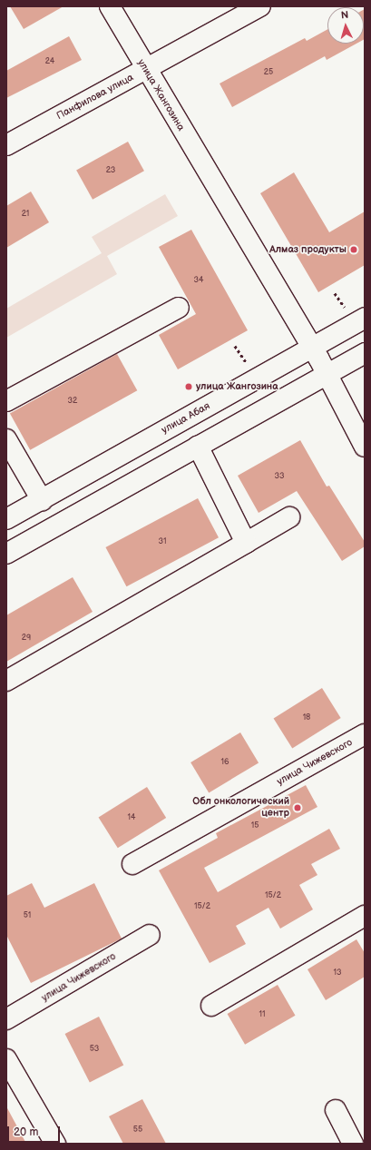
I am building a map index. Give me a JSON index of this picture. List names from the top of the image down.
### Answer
{
  "streets": {
    "street": [
      "улица Жангозина",
      "Панфилова улица",
      "улица Абая",
      "улица Чижевского"
    ]
  },
  "crossings": [
    ["улица Жангозина", "Панфилова улица"],
    ["улица Жангозина", "улица Абая"]
  ],
  "places": ["Алмаз продукты", "улица Жангозина", "Обл онкологический центр"],
  "house_numbers": [
    "24",
    "25",
    "23",
    "21",
    "34",
    "32",
    "33",
    "31",
    "29",
    "18",
    "16",
    "14",
    "15",
    "15/2",
    "15/2",
    "51",
    "13",
    "11",
    "53",
    "55"
  ],
  "scale_bar": "20 m",
  "north": "top"
}
